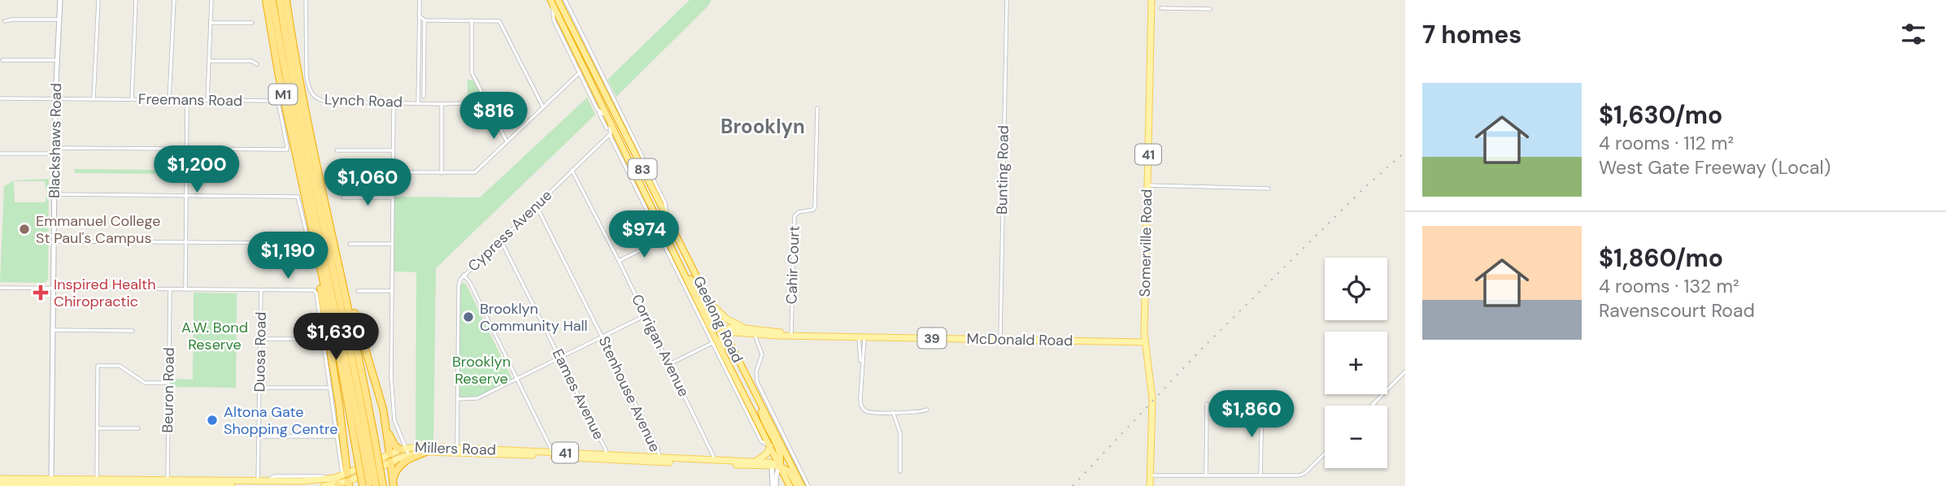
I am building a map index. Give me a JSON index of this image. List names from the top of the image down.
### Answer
{
  "streets": {
    "highway": ["M1", "83", "Geelong Road"],
    "main road": [
      "Blackshaws Road",
      "41",
      "Somerville Road",
      "39",
      "McDonald Road",
      "Millers Road"
    ],
    "street": [
      "Freemans Road",
      "Lynch Road",
      "Bunting Road",
      "Cypress Avenue",
      "Cahir Court",
      "Corrigan Avenue",
      "Duosa Road",
      "Beuron Road",
      "Eames Avenue",
      "Stenhouse Avenue"
    ]
  },
  "crossings": [
    ["Freemans Road", "Blackshaws Road"],
    ["Blackshaws Road", "Millers Road"],
    ["Bunting Road", "McDonald Road"],
    ["Cypress Avenue", "Corrigan Avenue"],
    ["Cypress Avenue", "Eames Avenue"],
    ["Cypress Avenue", "Stenhouse Avenue"],
    ["Cypress Avenue", "Millers Road"],
    ["Somerville Road", "McDonald Road"],
    ["Cahir Court", "McDonald Road"],
    ["Geelong Road", "39"],
    ["Geelong Road", "McDonald Road"],
    ["Geelong Road", "Millers Road"],
    ["39", "McDonald Road"],
    ["Corrigan Avenue", "Millers Road"],
    ["Duosa Road", "Millers Road"],
    ["Beuron Road", "Millers Road"],
    ["Eames Avenue", "Millers Road"],
    ["Stenhouse Avenue", "Millers Road"]
  ],
  "districts": ["Brooklyn"],
  "parks": ["A.W. Bond Reserve", "Brooklyn Reserve"],
  "places": {
    "other": ["Emmanuel College St Paul's Campus", "Brooklyn Community Hall", "Altona Gate Shopping Centre"],
    "health": ["Inspired Health Chiropractic"]
  },
  "page": {
    "heading": "7 homes",
    "list": [
      {
        "name": "$1,630/mo",
        "note": "4 rooms · 112 m² · West Gate Freeway (Local)"
      },
      {
        "name": "$1,860/mo",
        "note": "4 rooms · 132 m² · Ravenscourt Road"
      }
    ],
    "price": [
      "$816",
      "$1,200",
      "$1,060",
      "$974",
      "$1,190",
      "$1,630",
      "$1,860"
    ],
    "map_buttons": ["+", "−"]
  }
}
